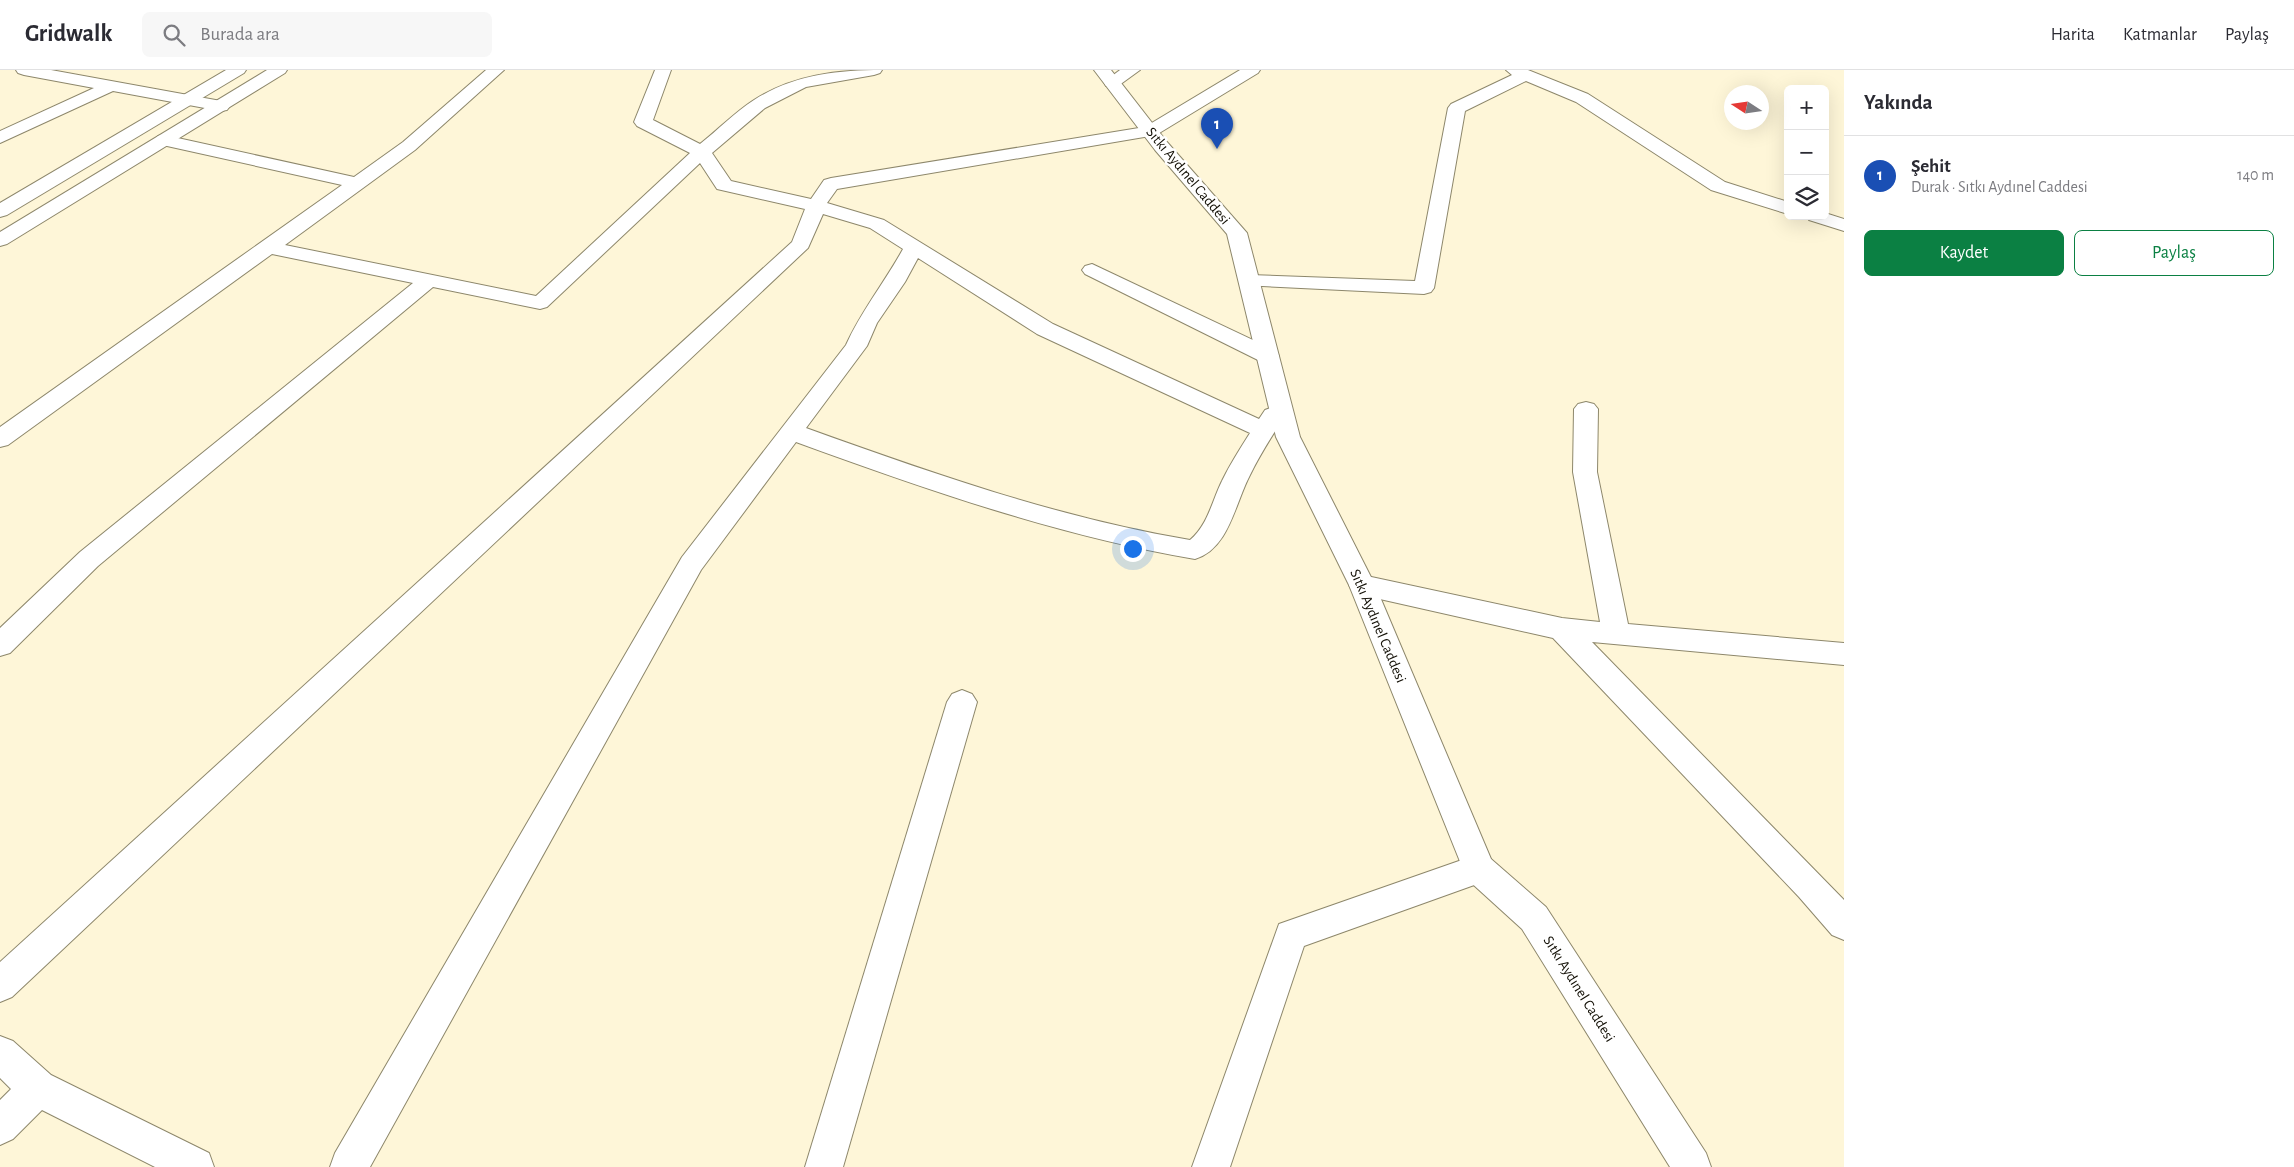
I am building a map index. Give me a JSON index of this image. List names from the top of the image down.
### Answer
{
  "streets": {
    "street": ["Sıtkı Aydınel Caddesi"]
  },
  "north": "left",
  "page": {
    "header": "Gridwalk",
    "search": "Burada ara",
    "nav": ["Harita", "Katmanlar", "Paylaş"],
    "heading": "Yakında",
    "map_buttons": ["+", "−"],
    "pins": "1",
    "list": [
      {
        "mark": "1",
        "name": "Şehit",
        "note": "Durak · Sıtkı Aydınel Caddesi",
        "value": "140 m"
      }
    ],
    "buttons": ["Kaydet", "Paylaş"]
  }
}
